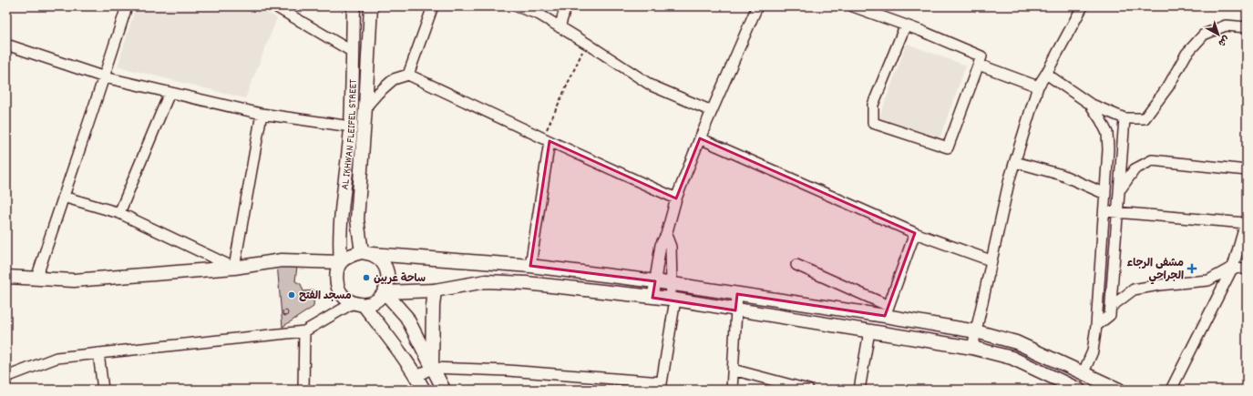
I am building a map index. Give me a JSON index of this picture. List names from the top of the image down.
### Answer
{
  "streets": {
    "main road": ["AL IKHWAN FLEIFEL STREET"]
  },
  "places": {
    "health": ["مشفى الرجاء الجراحي"],
    "other": ["ساحة عربين", "مسجد الفتح"]
  },
  "north": "bottom right"
}
